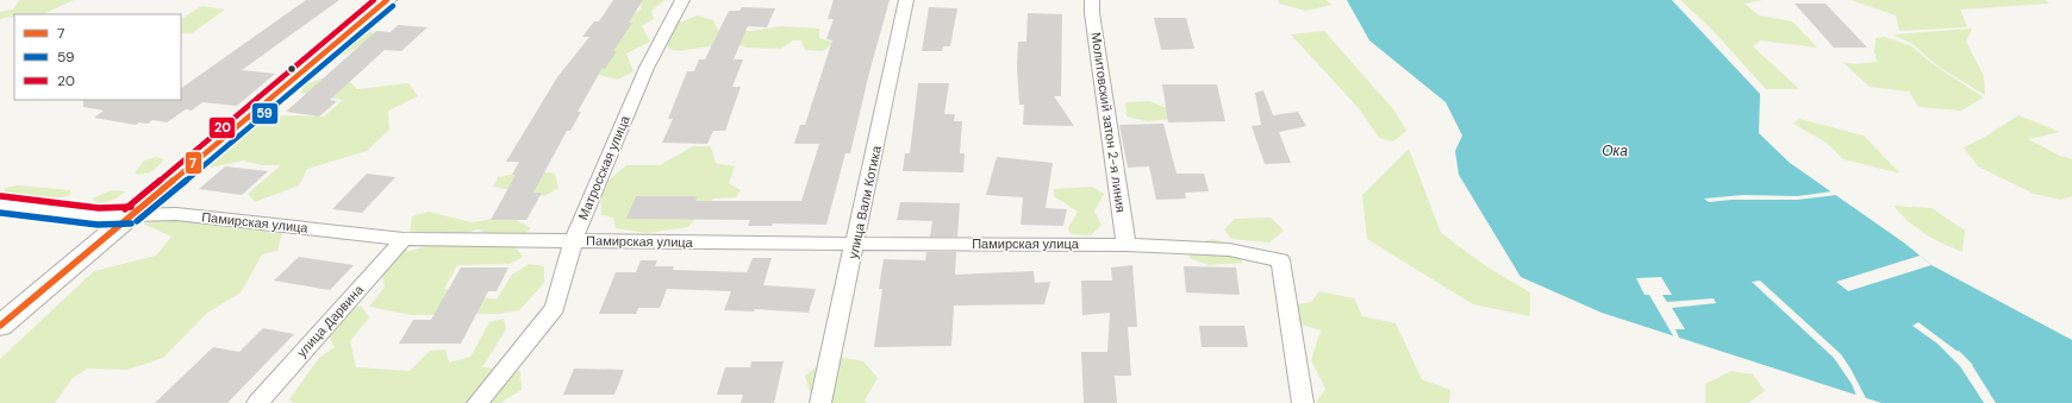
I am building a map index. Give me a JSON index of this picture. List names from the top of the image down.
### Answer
{
  "streets": {
    "street": [
      "Молитовский затон 2-я линия",
      "Матросская улица",
      "улица Вали Котика",
      "Памирская улица",
      "улица Дарвина"
    ]
  },
  "crossings": [
    ["Молитовский затон 2-я линия", "Памирская улица"],
    ["Матросская улица", "Памирская улица"],
    ["улица Вали Котика", "Памирская улица"],
    ["Памирская улица", "улица Дарвина"]
  ],
  "water": ["Ока"],
  "lines": ["transit line 7", "transit line 20", "transit line 59"],
  "legend": ["7", "59", "20"]
}
